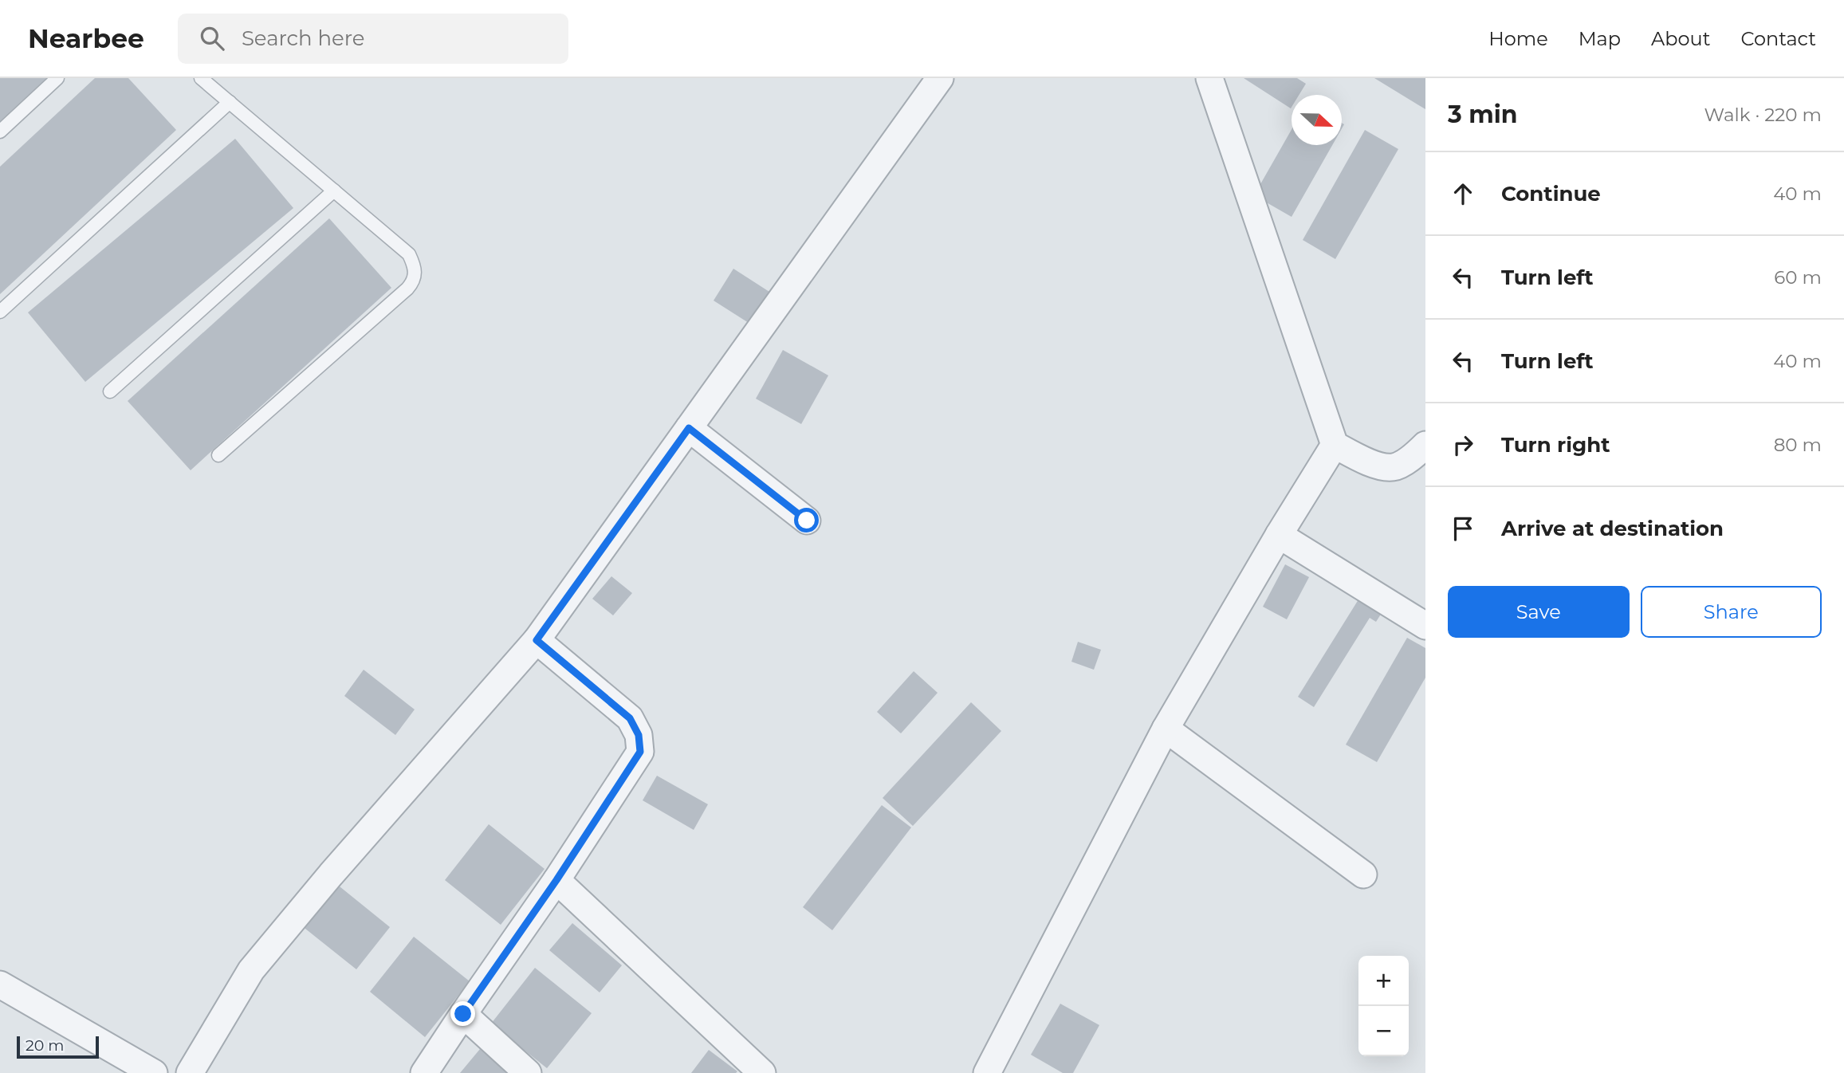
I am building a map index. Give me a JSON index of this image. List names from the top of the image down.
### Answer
{
  "scale_bar": "20 m",
  "north": "right",
  "page": {
    "header": "Nearbee",
    "search": "Search here",
    "nav": [
      "Home",
      "Map",
      "About",
      "Contact"
    ],
    "heading": ["3 min", "Walk · 220 m"],
    "list": [
      ["Continue", "40 m"],
      ["Turn left", "60 m"],
      ["Turn left", "40 m"],
      ["Turn right", "80 m"],
      "Arrive at destination"
    ],
    "buttons": ["Save", "Share"],
    "map_buttons": ["+", "−"],
    "scale": "20 m"
  }
}
